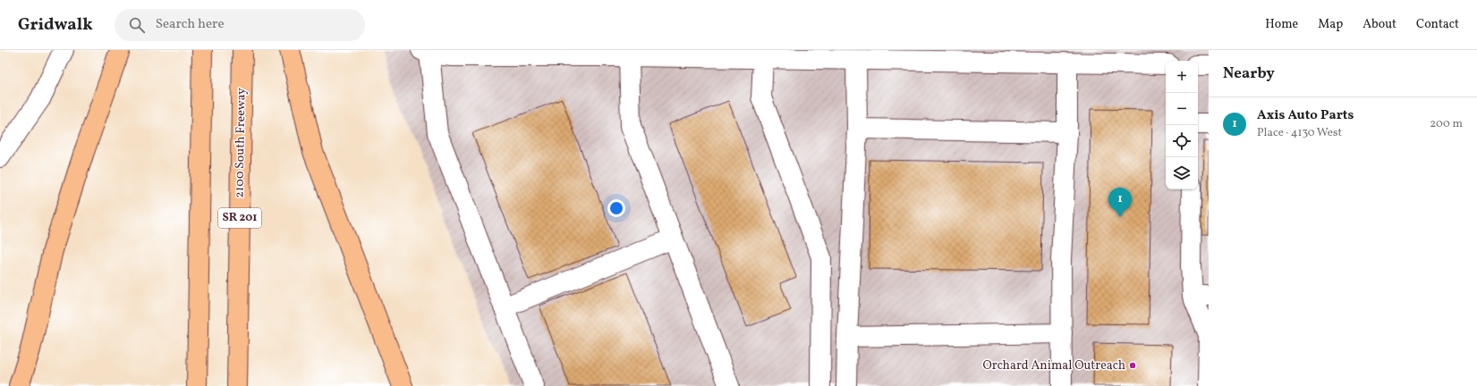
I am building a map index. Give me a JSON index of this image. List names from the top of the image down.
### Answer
{
  "streets": {
    "highway": ["2100 South Freeway", "SR 201"]
  },
  "places": ["Orchard Animal Outreach"],
  "page": {
    "header": "Gridwalk",
    "search": "Search here",
    "nav": [
      "Home",
      "Map",
      "About",
      "Contact"
    ],
    "heading": "Nearby",
    "map_buttons": ["+", "−"],
    "list": [
      {
        "mark": "1",
        "name": "Axis Auto Parts",
        "note": "Place · 4130 West",
        "value": "200 m"
      }
    ],
    "pins": "1"
  }
}
